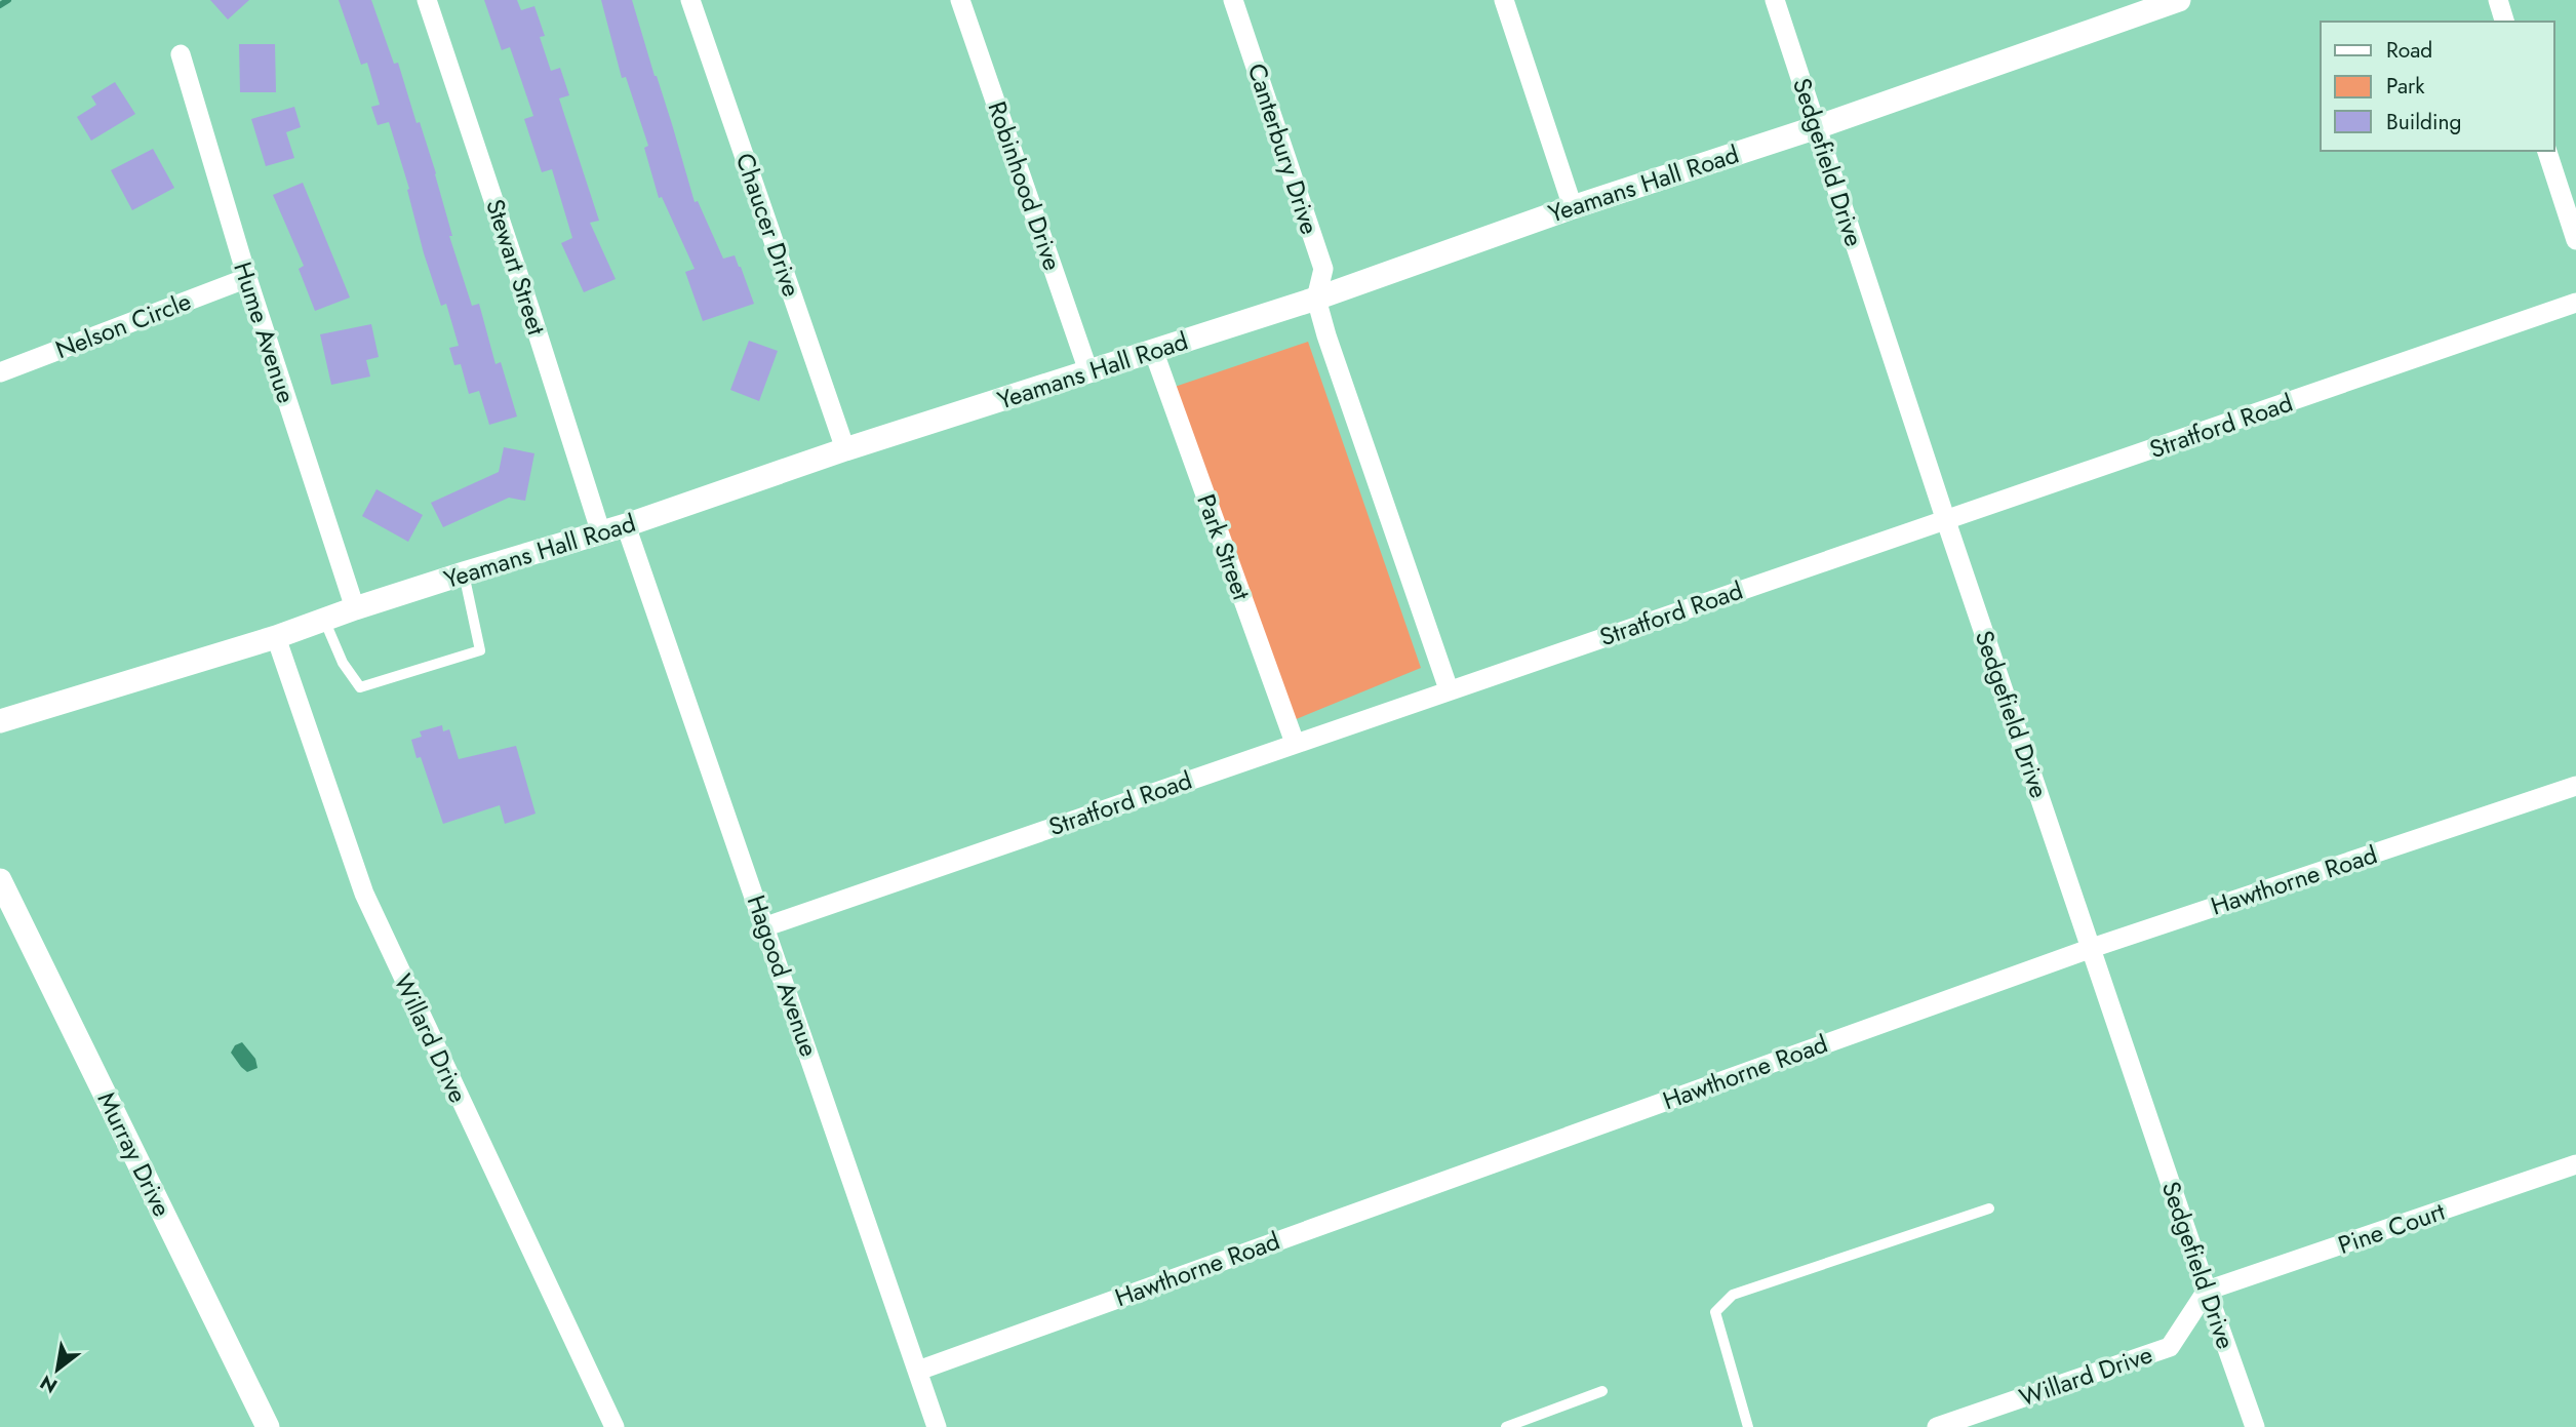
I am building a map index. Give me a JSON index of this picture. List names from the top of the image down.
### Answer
{
  "streets": {
    "street": [
      "Canterbury Drive",
      "Sedgefield Drive",
      "Yeamans Hall Road",
      "Robinhood Drive",
      "Chaucer Drive",
      "Stewart Street",
      "Nelson Circle",
      "Hume Avenue",
      "Stratford Road",
      "Park Street",
      "Hawthorne Road",
      "Hagood Avenue",
      "Willard Drive",
      "Murray Drive",
      "Pine Court"
    ]
  },
  "crossings": [
    ["Canterbury Drive", "Yeamans Hall Road"],
    ["Sedgefield Drive", "Yeamans Hall Road"],
    ["Sedgefield Drive", "Stratford Road"],
    ["Sedgefield Drive", "Hawthorne Road"],
    ["Sedgefield Drive", "Willard Drive"],
    ["Sedgefield Drive", "Pine Court"],
    ["Yeamans Hall Road", "Robinhood Drive"],
    ["Yeamans Hall Road", "Chaucer Drive"],
    ["Yeamans Hall Road", "Stewart Street"],
    ["Yeamans Hall Road", "Hume Avenue"],
    ["Yeamans Hall Road", "Park Street"],
    ["Yeamans Hall Road", "Hagood Avenue"],
    ["Yeamans Hall Road", "Willard Drive"],
    ["Nelson Circle", "Hume Avenue"],
    ["Stratford Road", "Park Street"],
    ["Stratford Road", "Hagood Avenue"],
    ["Hawthorne Road", "Hagood Avenue"],
    ["Willard Drive", "Pine Court"]
  ],
  "legend": ["Road", "Park", "Building"],
  "north": "bottom left"
}
